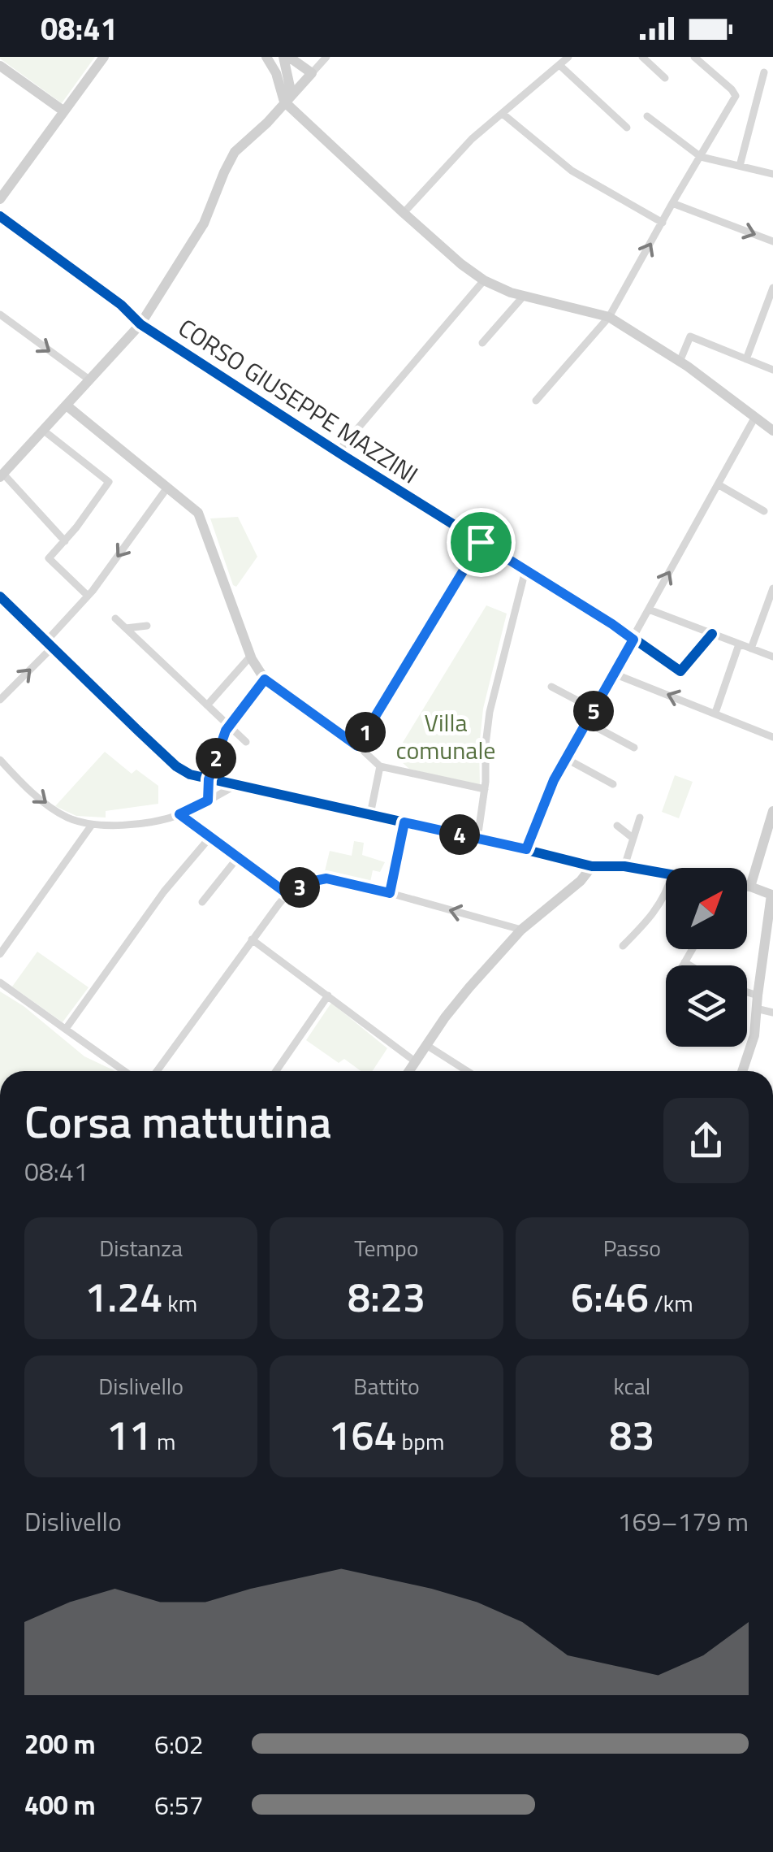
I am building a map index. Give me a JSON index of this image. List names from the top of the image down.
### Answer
{
  "streets": {
    "street": ["CORSO GIUSEPPE MAZZINI"]
  },
  "parks": ["Villa comunale"],
  "north": "top right",
  "page": {
    "status": "08:41",
    "pins": [
      "5",
      "1",
      "2",
      "4",
      "3"
    ],
    "heading": ["Corsa mattutina", "08:41"],
    "stats": [
      ["Distanza", "1.24 km"],
      ["Tempo", "8:23"],
      ["Passo", "6:46 /km"],
      ["Dislivello", "11 m"],
      ["Battito", "164 bpm"],
      ["kcal", "83"]
    ],
    "chart": ["Dislivello", "169–179 m"],
    "list": [
      {
        "name": "200 m",
        "note": "6:02"
      },
      {
        "name": "400 m",
        "note": "6:57"
      }
    ]
  }
}
